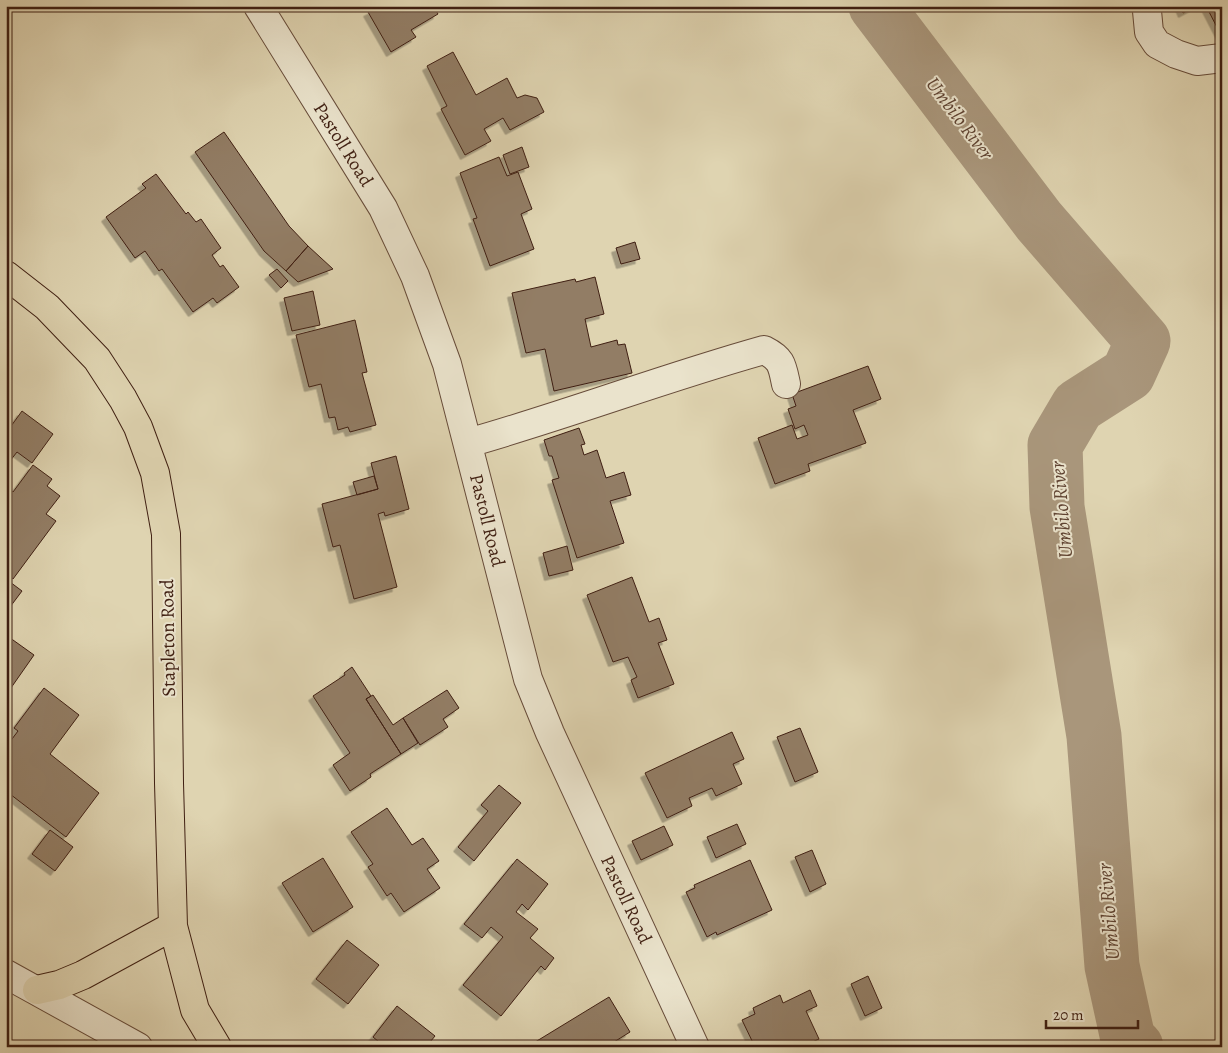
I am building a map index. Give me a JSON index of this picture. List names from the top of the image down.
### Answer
{
  "streets": {
    "main road": ["Stapleton Road"],
    "street": ["Pastoll Road"]
  },
  "water": ["Umbilo River"],
  "scale_bar": "20 m"
}
